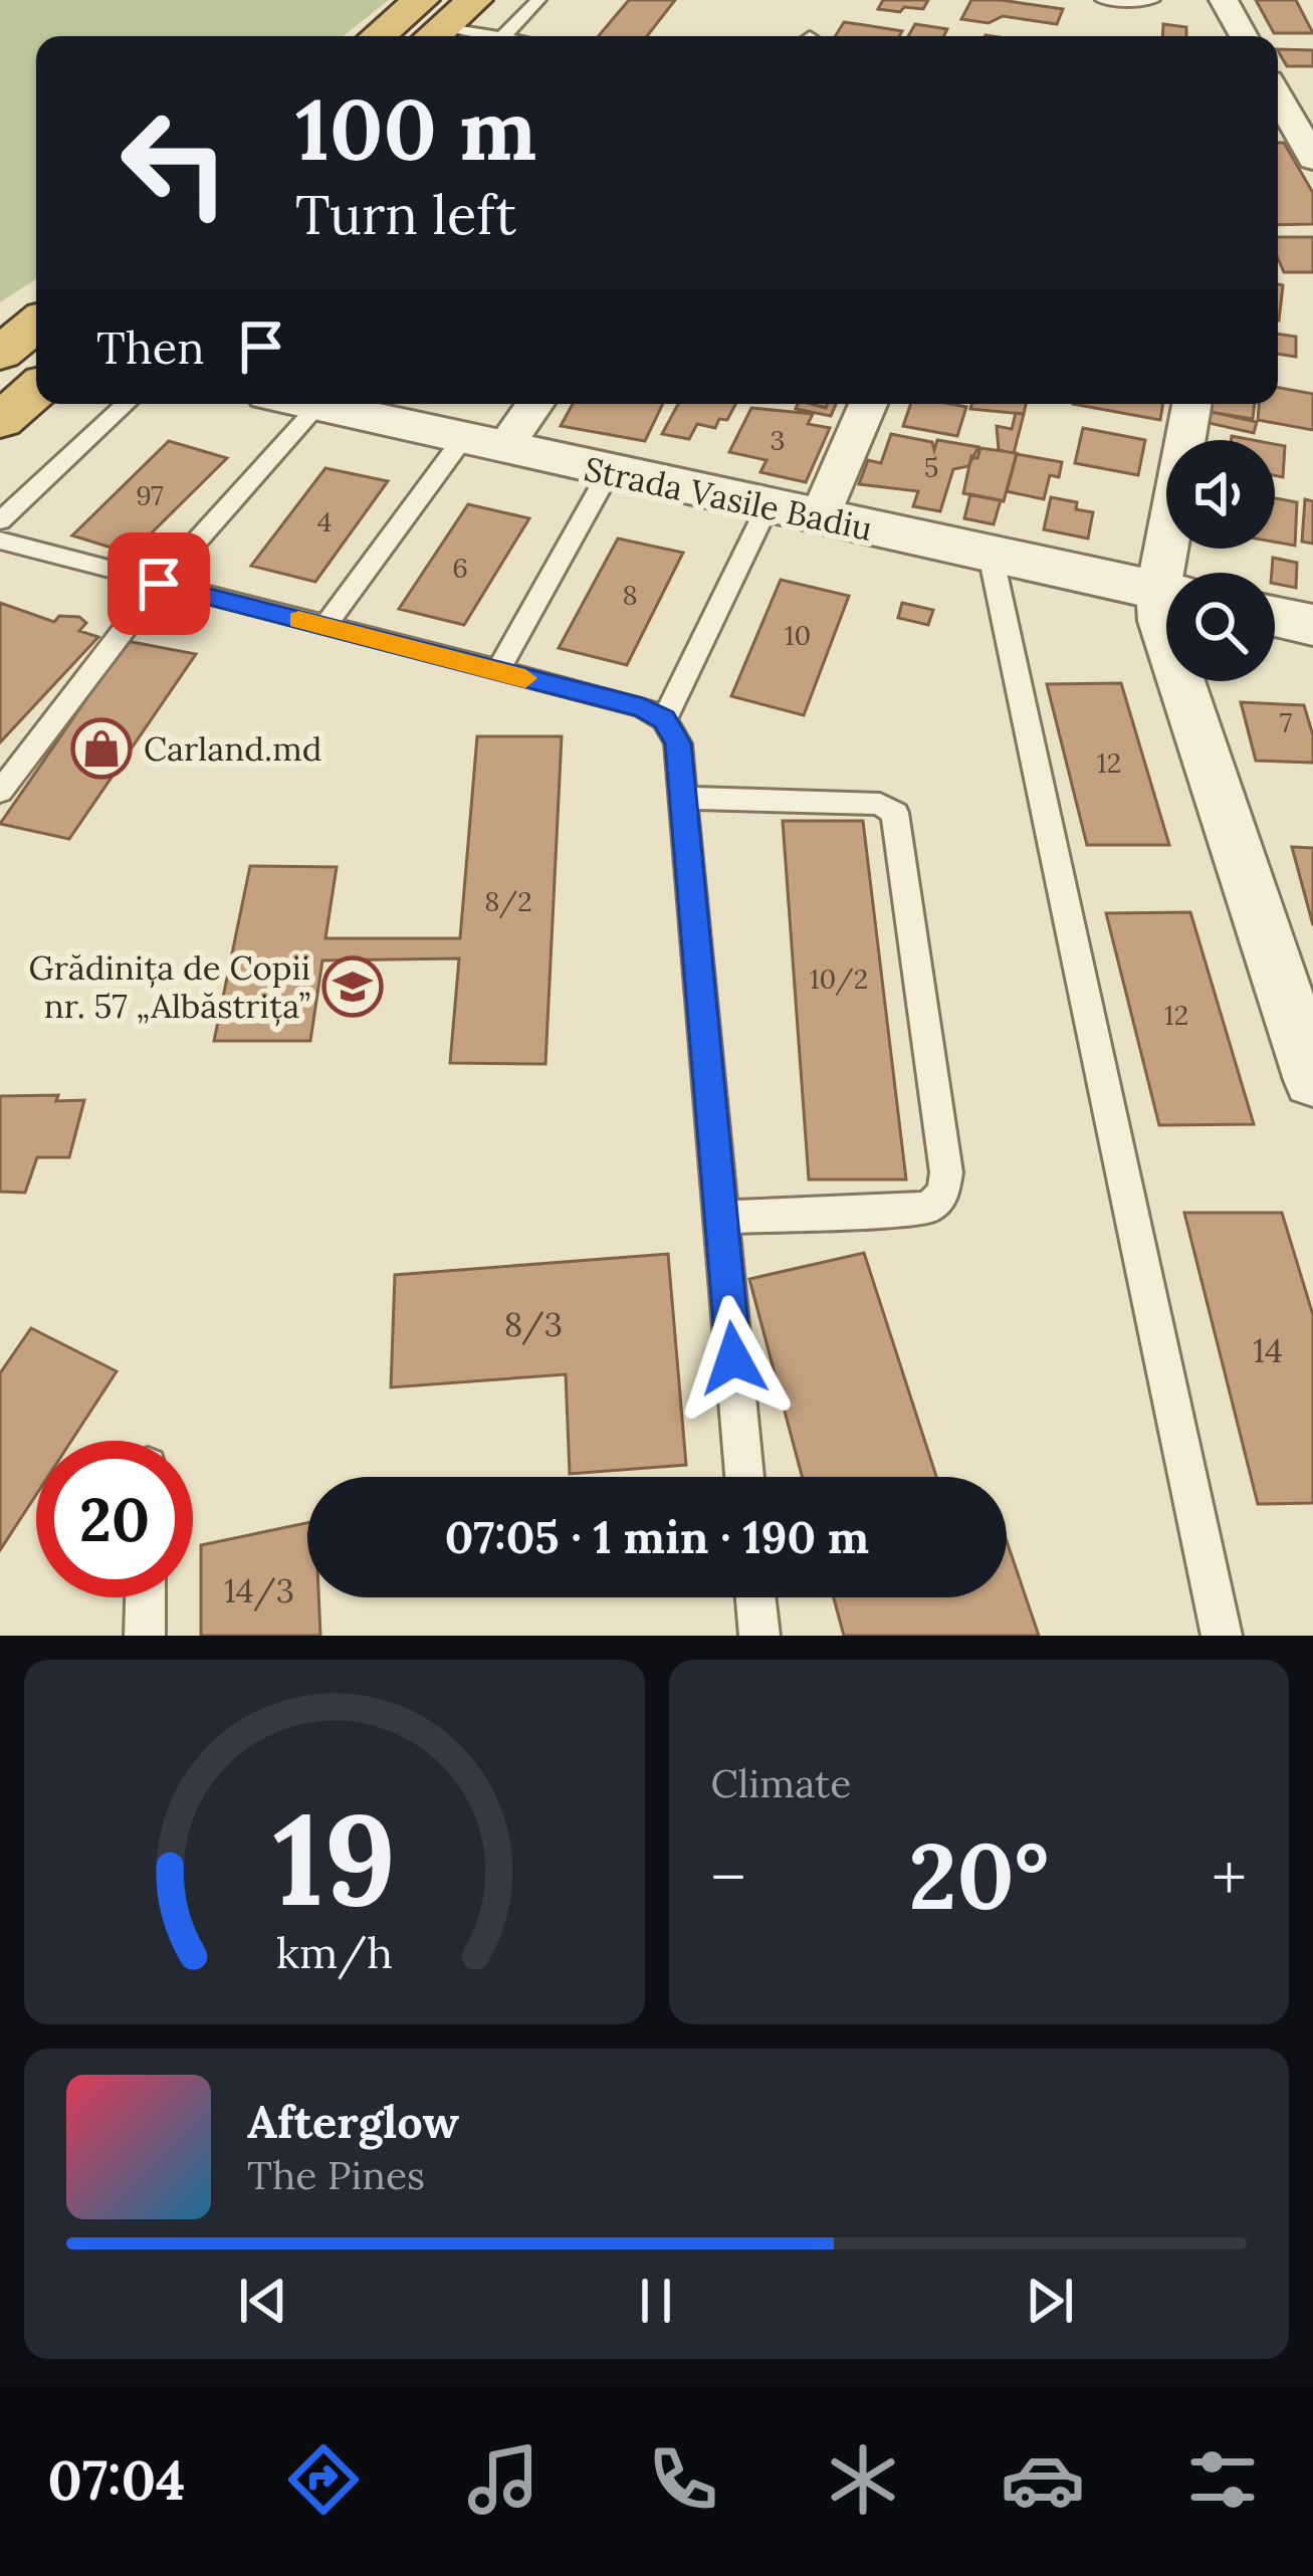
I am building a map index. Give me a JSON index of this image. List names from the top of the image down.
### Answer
{
  "streets": {
    "street": ["Strada Vasile Badiu"]
  },
  "places": {
    "shop": ["Carland.md"],
    "school or university": ["Grădinița de Copii nr. 57 „Albăstrița”"]
  },
  "house_numbers": [
    "3",
    "5",
    "97",
    "4",
    "6",
    "8",
    "10",
    "7",
    "12",
    "8/2",
    "10/2",
    "12",
    "8/3",
    "14",
    "14/3"
  ],
  "page": {
    "turn": ["100 m", "Turn left"],
    "then": "Then",
    "limit": "20",
    "trip": "07:05 · 1 min · 190 m",
    "tile": "Climate",
    "heat": ["−", "20°", "+"],
    "song": ["Afterglow", "The Pines"],
    "tabs": "07:04",
    "gauge": ["19", "km/h"]
  }
}
